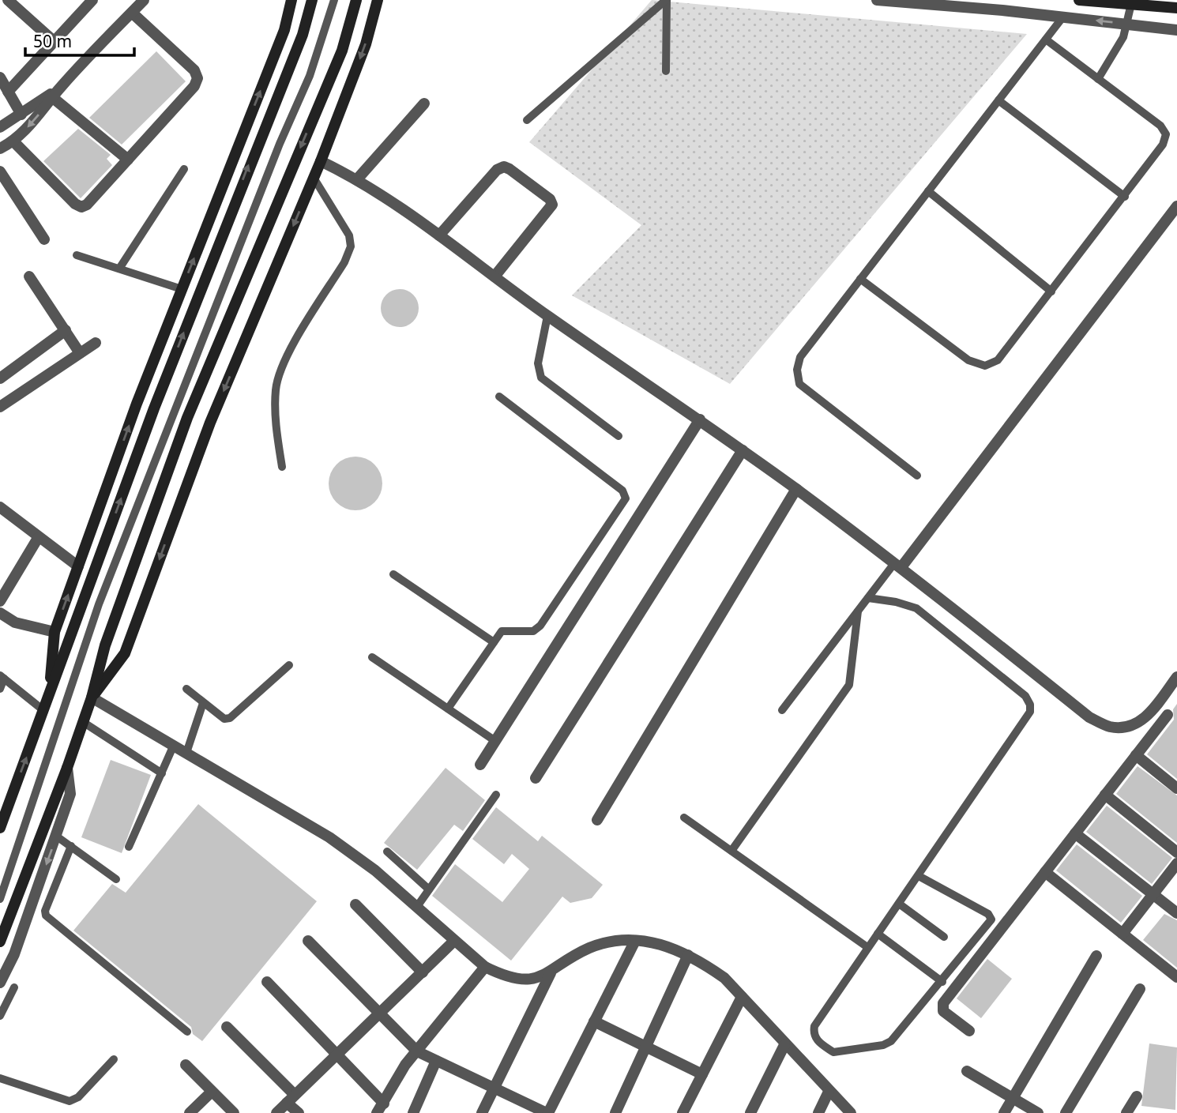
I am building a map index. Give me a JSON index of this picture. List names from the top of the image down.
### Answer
{
  "scale_bar": "50 m"
}
